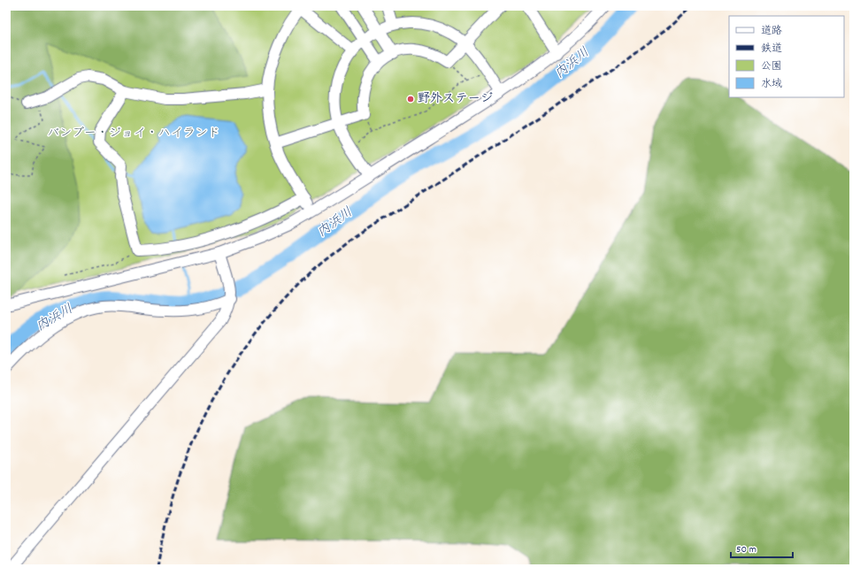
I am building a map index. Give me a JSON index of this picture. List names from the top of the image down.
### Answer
{
  "water": ["内浜川"],
  "parks": ["バンブー・ジョイ・ハイランド"],
  "places": ["野外ステージ"],
  "legend": [
    "道路",
    "鉄道",
    "公園",
    "水域"
  ],
  "scale_bar": "50 m"
}
